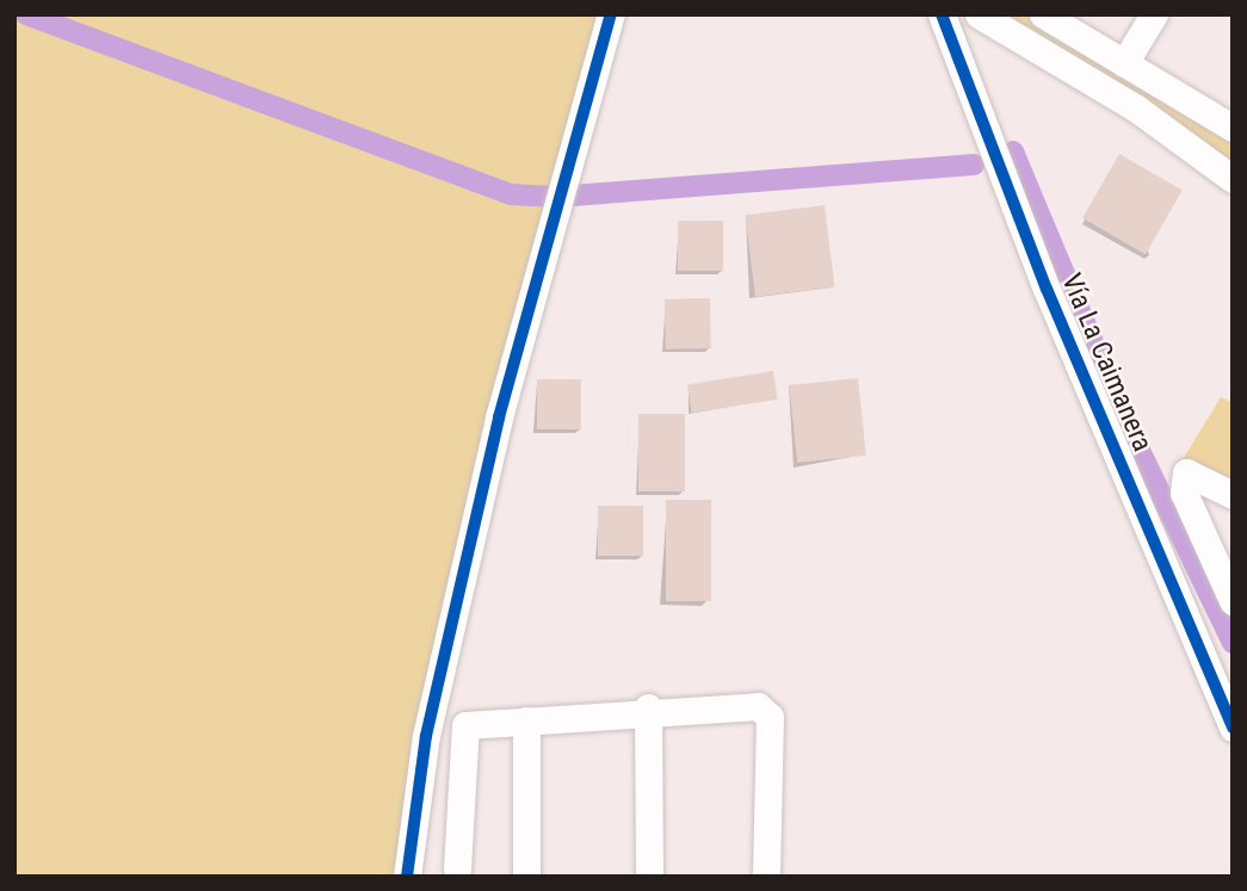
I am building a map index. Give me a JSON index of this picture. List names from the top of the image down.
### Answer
{
  "streets": {
    "street": ["Vía La Caimanera"]
  }
}
